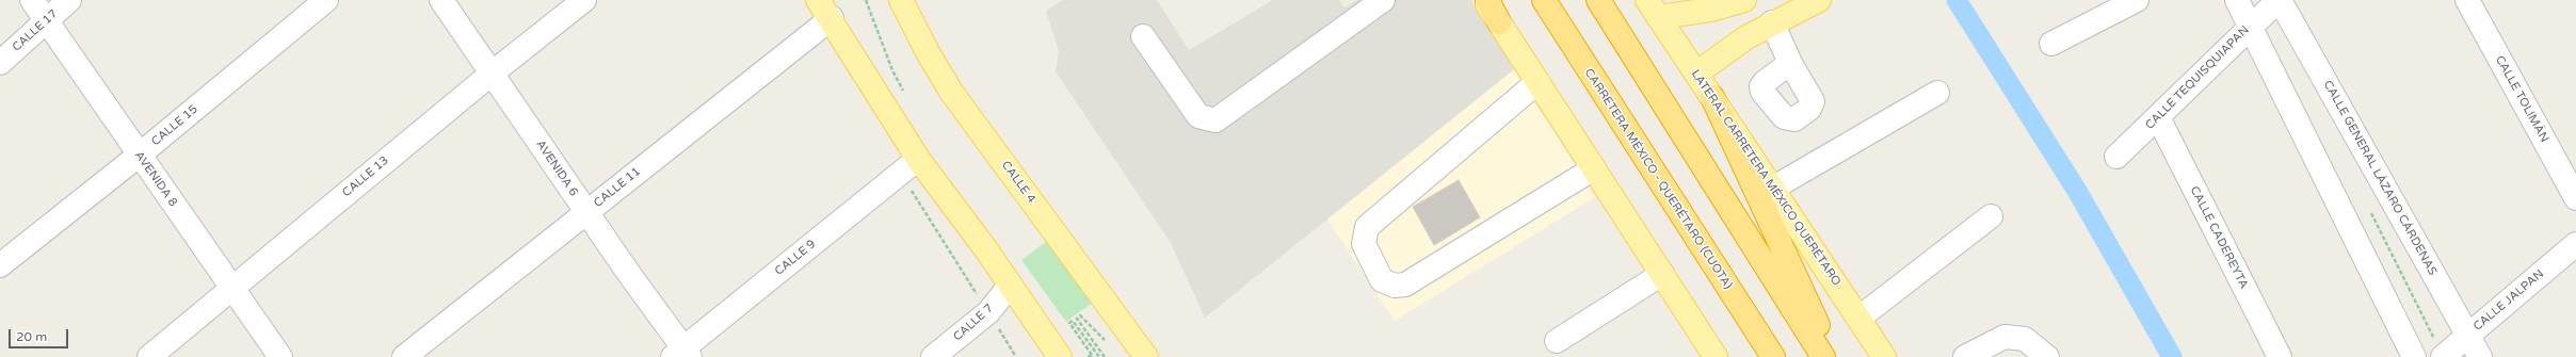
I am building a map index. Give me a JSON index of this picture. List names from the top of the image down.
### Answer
{
  "streets": {
    "highway": ["CARRETERA MÉXICO - QUERÉTARO (CUOTA)"],
    "main road": ["LATERAL CARRETERA MÉXICO QUERÉTARO", "CALLE 4"],
    "street": [
      "CALLE 17",
      "CALLE TEQUISQUIAPAN",
      "CALLE TOLIMÁN",
      "CALLE 15",
      "AVENIDA 6",
      "CALLE 13",
      "CALLE GENERAL LÁZARO CÁRDENAS",
      "AVENIDA 8",
      "CALLE 11",
      "CALLE CADEREYTA",
      "CALLE 9",
      "CALLE JALPAN",
      "CALLE 7"
    ]
  },
  "crossings": [
    ["CALLE 17", "AVENIDA 8"],
    ["CALLE TEQUISQUIAPAN", "CALLE GENERAL LÁZARO CÁRDENAS"],
    ["CALLE TEQUISQUIAPAN", "CALLE CADEREYTA"],
    ["CALLE 15", "AVENIDA 8"],
    ["AVENIDA 6", "CALLE 13"],
    ["AVENIDA 6", "CALLE 11"],
    ["AVENIDA 6", "CALLE 9"],
    ["CALLE 13", "AVENIDA 8"],
    ["CALLE GENERAL LÁZARO CÁRDENAS", "CALLE JALPAN"]
  ],
  "scale_bar": "20 m"
}
